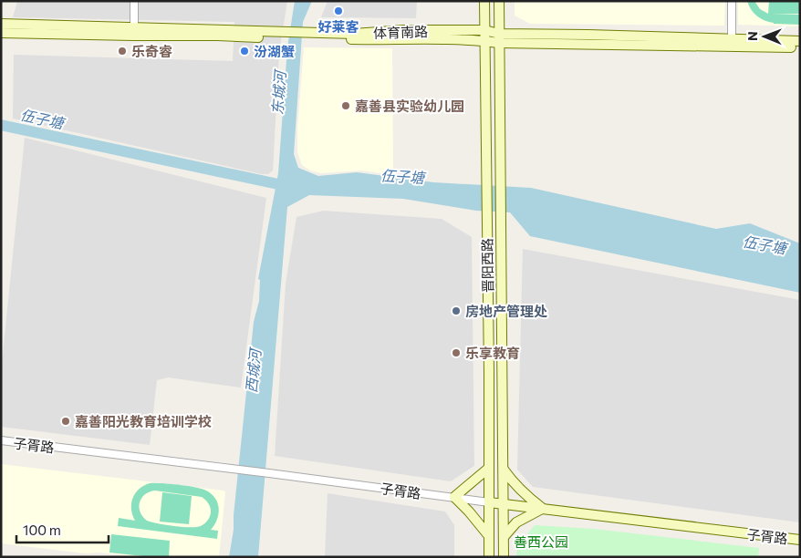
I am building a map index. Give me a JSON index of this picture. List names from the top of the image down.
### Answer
{
  "streets": {
    "main road": ["体育南路", "晋阳西路", "子胥路"]
  },
  "crossings": [
    ["体育南路", "晋阳西路"],
    ["晋阳西路", "子胥路"]
  ],
  "water": ["东城河", "伍子塘", "西城河"],
  "parks": ["善西公园"],
  "places": [
    "好莱客",
    "乐奇睿",
    "汾湖蟹",
    "嘉善县实验幼儿园",
    "房地产管理处",
    "乐享教育",
    "嘉善阳光教育培训学校"
  ],
  "scale_bar": "100 m",
  "north": "left"
}
